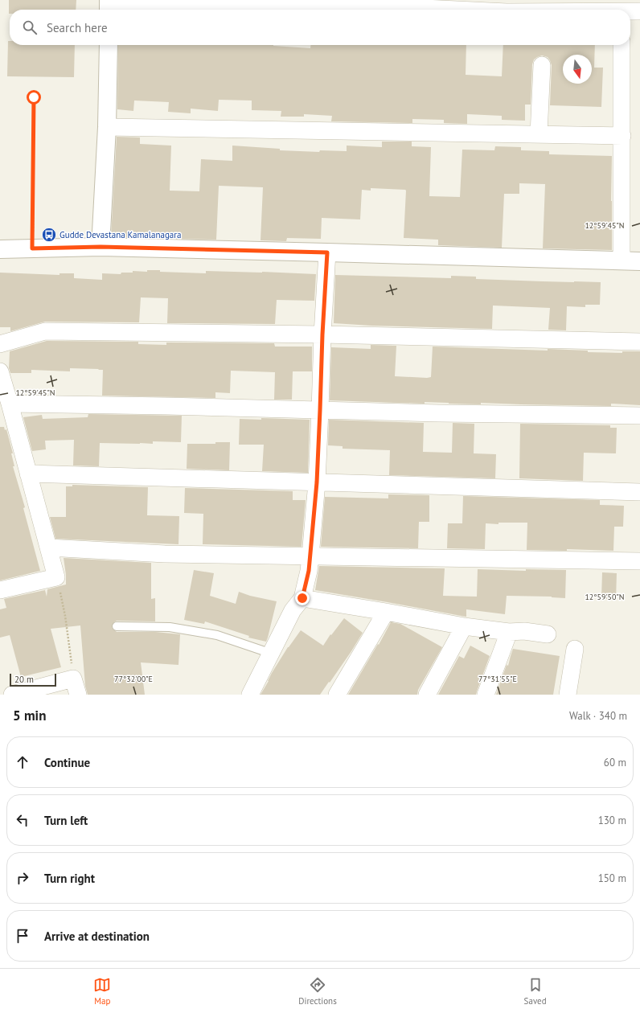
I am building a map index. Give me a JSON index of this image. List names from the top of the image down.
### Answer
{
  "places": {
    "bus stop": ["Gudde Devastana Kamalanagara"]
  },
  "scale_bar": "20 m",
  "north": "bottom",
  "page": {
    "search": "Search here",
    "scale": "20 m",
    "heading": ["5 min", "Walk · 340 m"],
    "list": [
      ["Continue", "60 m"],
      ["Turn left", "130 m"],
      ["Turn right", "150 m"],
      "Arrive at destination"
    ],
    "nav": ["Map", "Directions", "Saved"]
  },
  "coordinates": [
    "12°59'45\"N",
    "12°59'50\"N",
    "77°32'00\"E",
    "77°31'55\"E"
  ]
}
